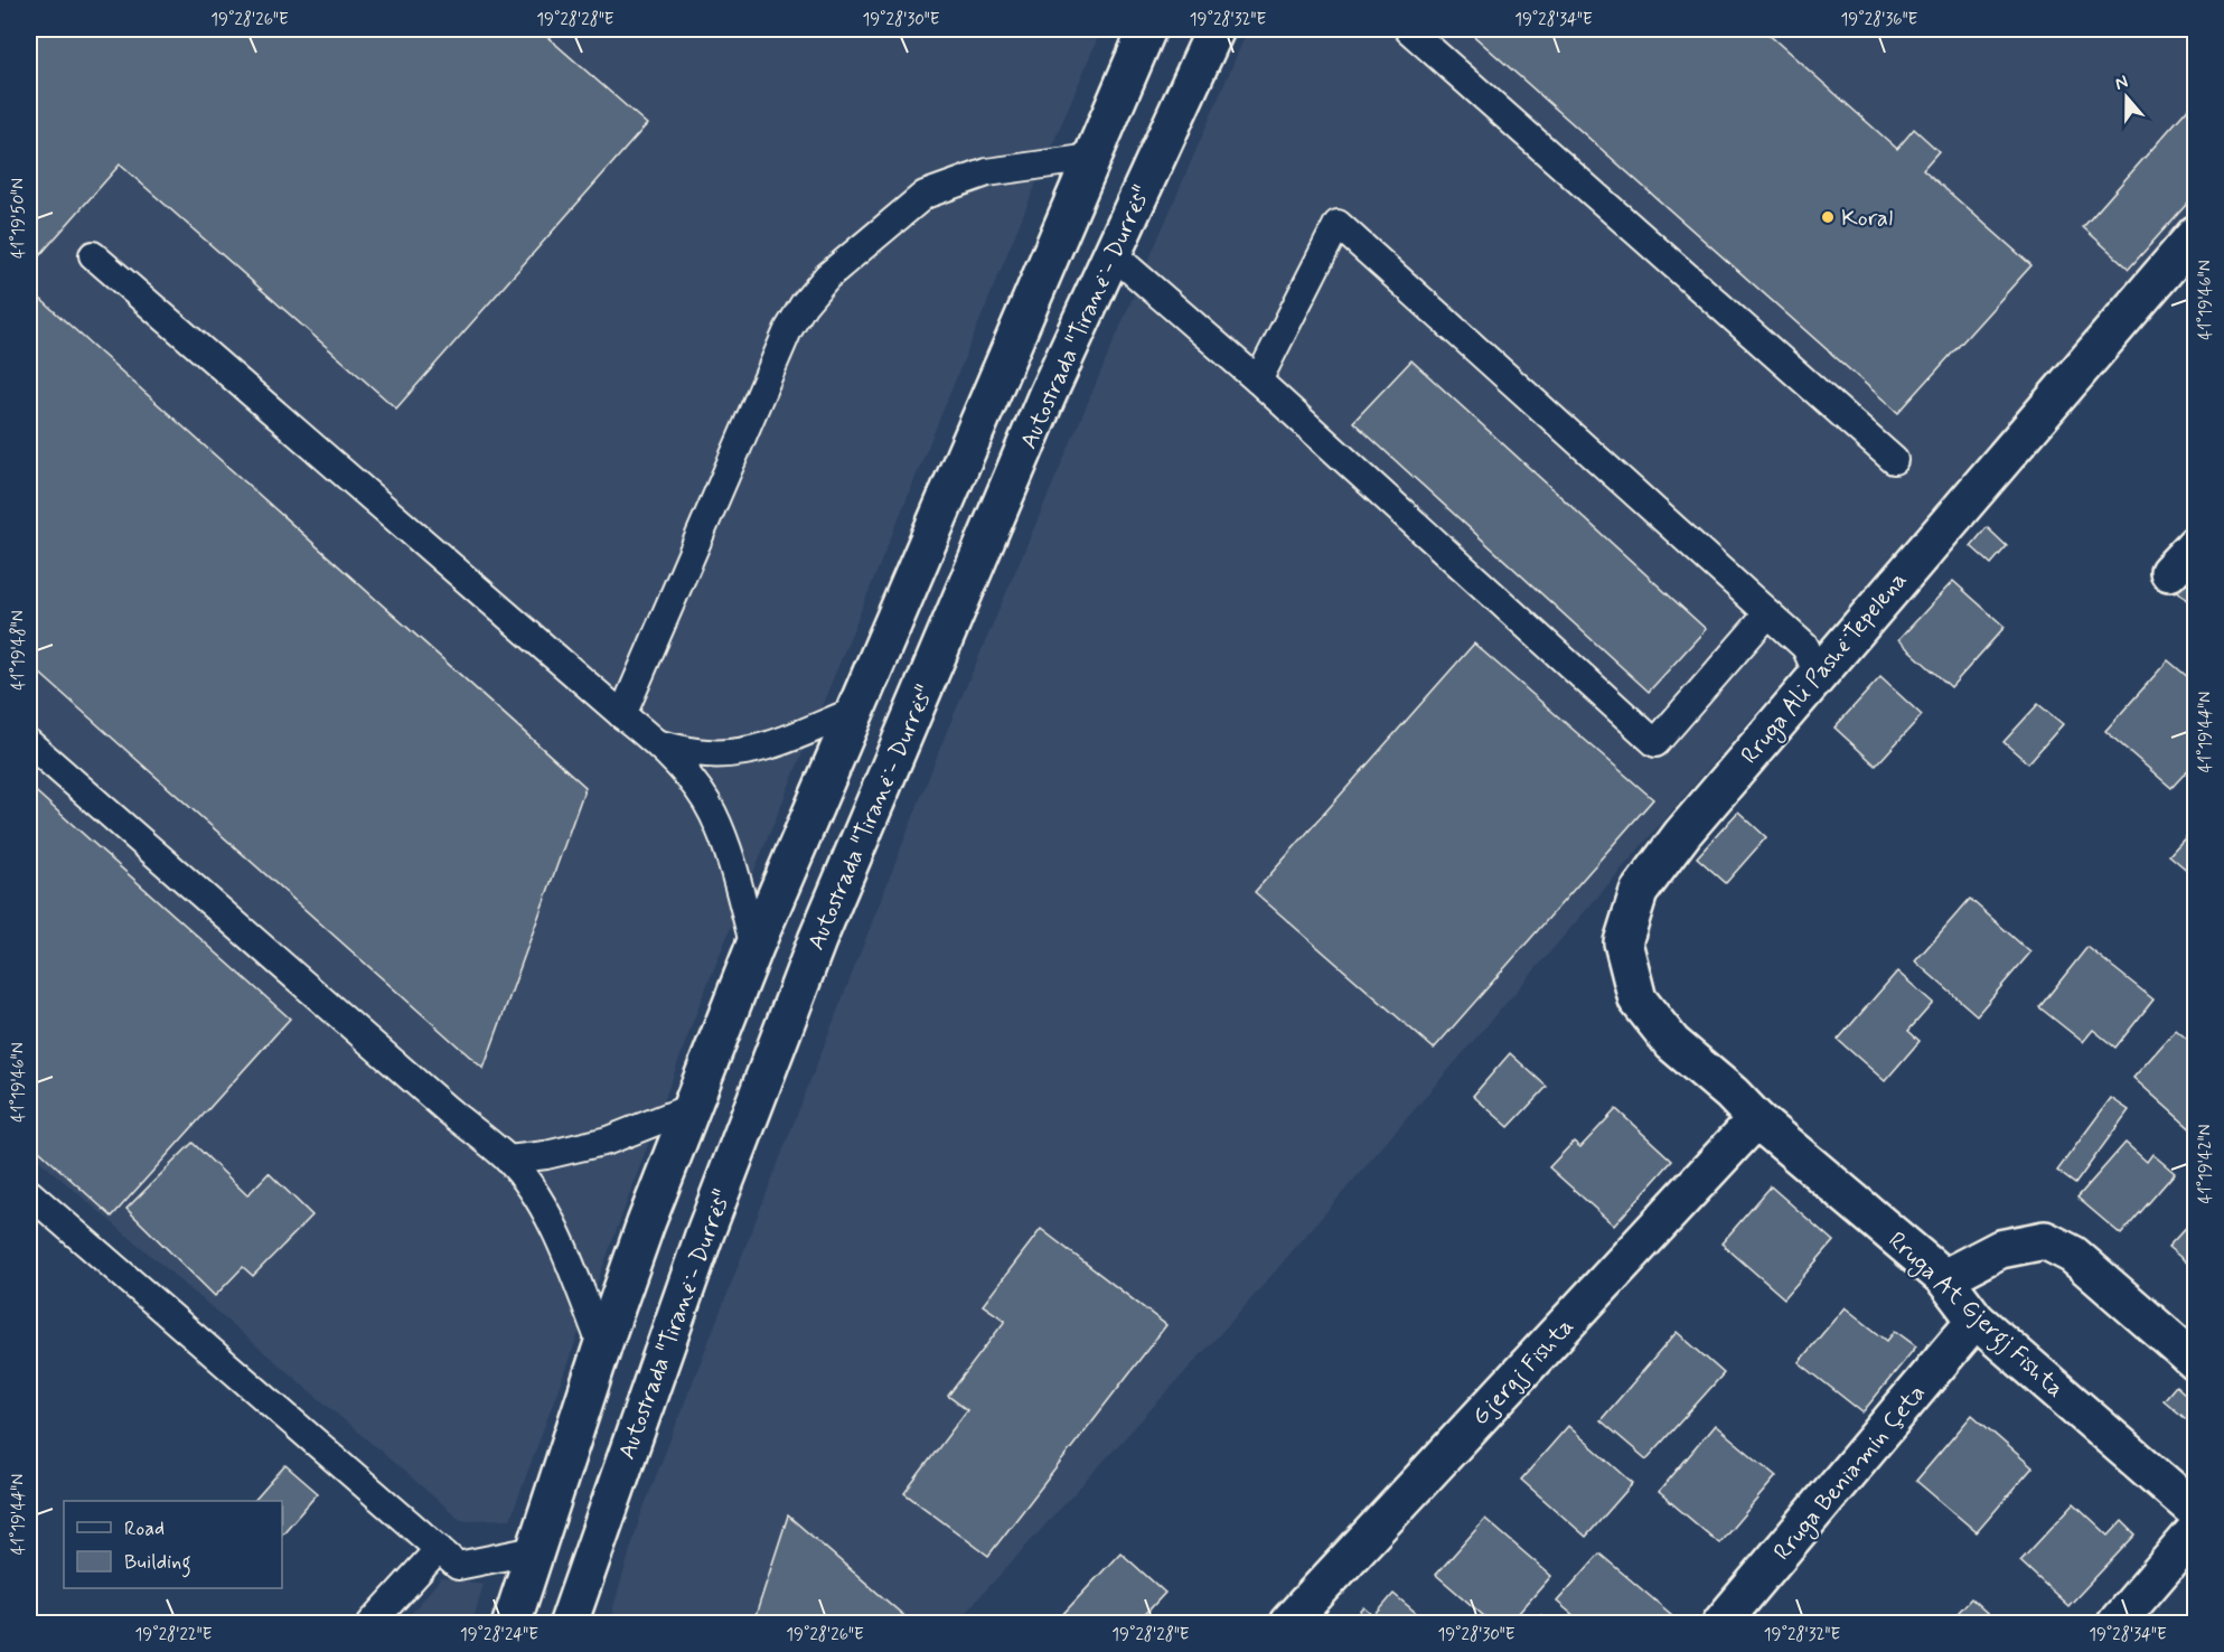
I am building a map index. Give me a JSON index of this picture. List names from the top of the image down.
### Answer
{
  "streets": {
    "main road": [
      "Autostrada \"Tiranë - Durrës\"",
      "Rruga Ali Pashë Tepelena",
      "Rruga At Gjergj Fishta",
      "Gjergj Fishta",
      "Rruga Beniamin Çeta"
    ]
  },
  "crossings": [
    ["Rruga Ali Pashë Tepelena", "Rruga At Gjergj Fishta"],
    ["Rruga Ali Pashë Tepelena", "Gjergj Fishta"],
    ["Rruga At Gjergj Fishta", "Gjergj Fishta"],
    ["Rruga At Gjergj Fishta", "Rruga Beniamin Çeta"]
  ],
  "places": ["Koral"],
  "legend": ["Road", "Building"],
  "north": "top",
  "coordinates": [
    "19°28'26\"E",
    "19°28'28\"E",
    "19°28'30\"E",
    "19°28'32\"E",
    "19°28'34\"E",
    "19°28'36\"E",
    "41°19'50\"N",
    "41°19'46\"N",
    "41°19'48\"N",
    "41°19'44\"N",
    "41°19'42\"N",
    "19°28'22\"E",
    "19°28'24\"E"
  ]
}
